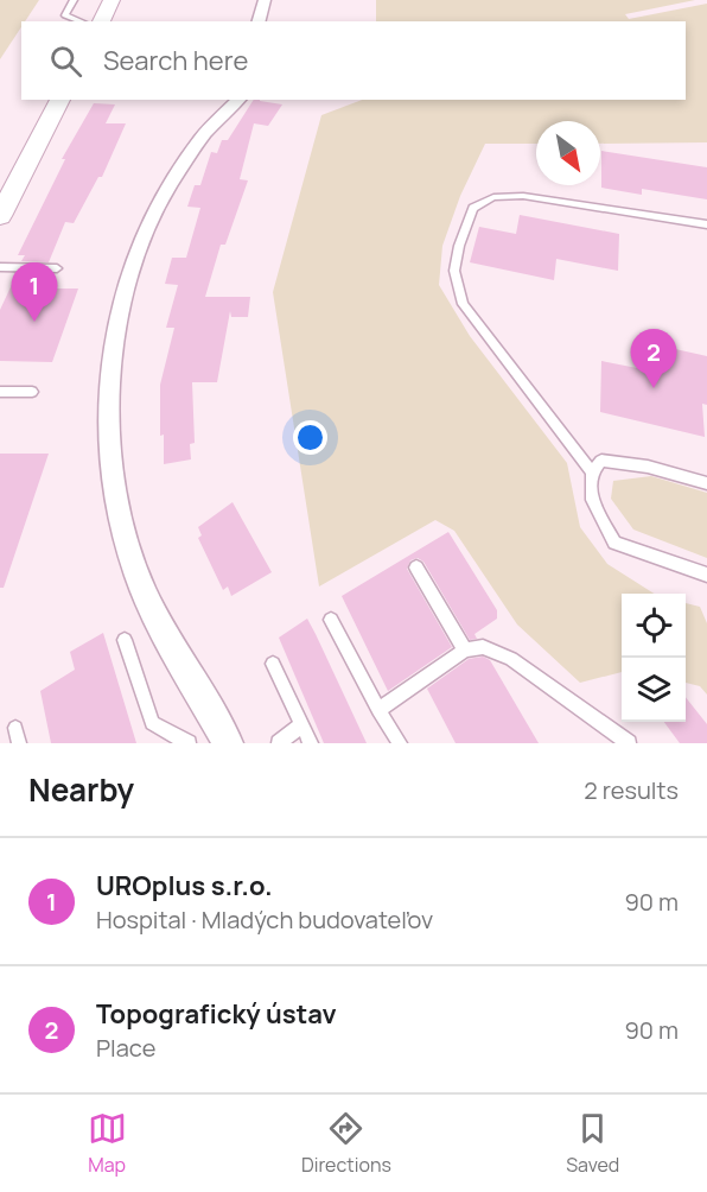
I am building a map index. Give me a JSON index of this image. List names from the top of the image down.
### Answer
{
  "north": "bottom right",
  "page": {
    "search": "Search here",
    "pins": ["1", "2"],
    "heading": ["Nearby", "2 results"],
    "list": [
      {
        "mark": "1",
        "name": "UROplus s.r.o.",
        "note": "Hospital · Mladých budovateľov",
        "value": "90 m"
      },
      {
        "mark": "2",
        "name": "Topografický ústav",
        "note": "Place",
        "value": "90 m"
      }
    ],
    "nav": ["Map", "Directions", "Saved"]
  }
}
